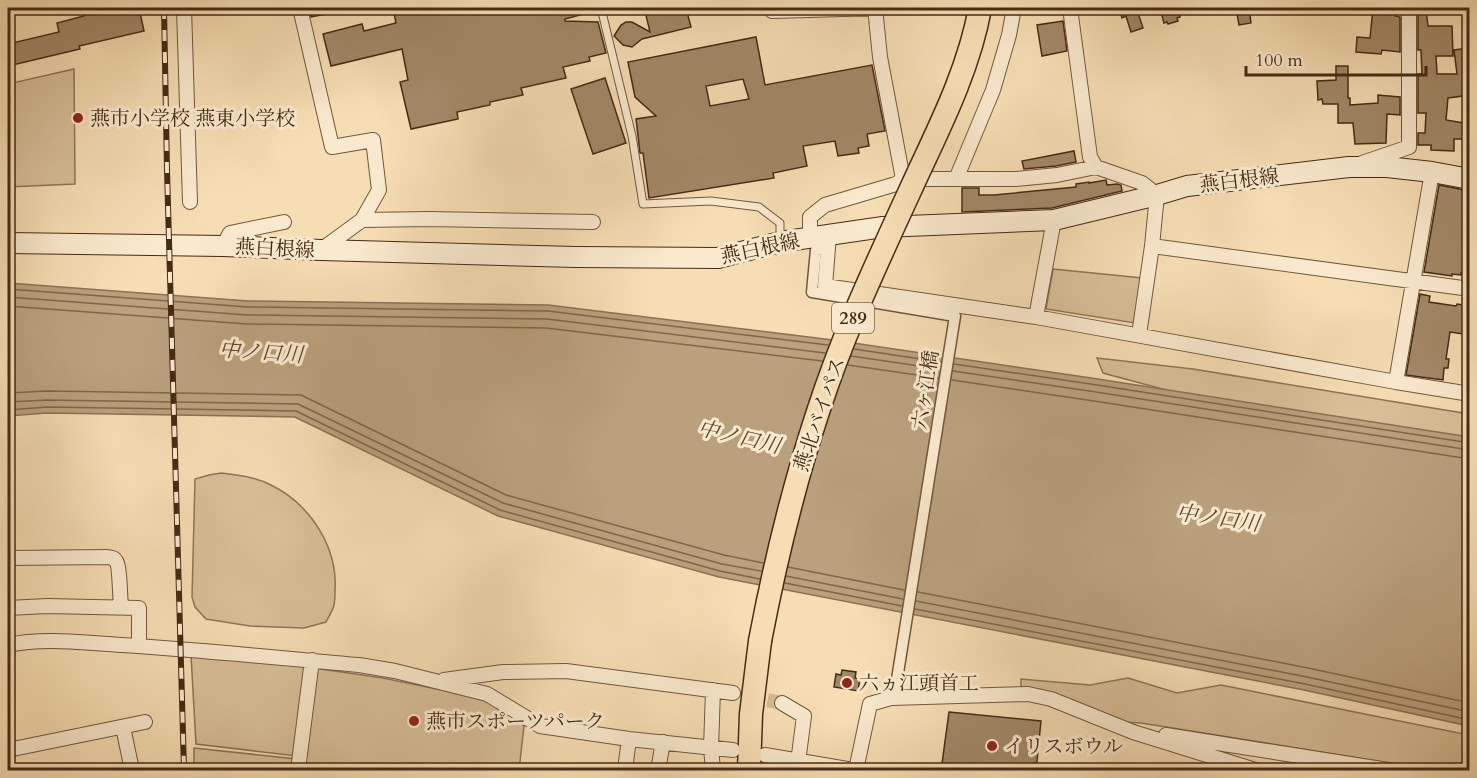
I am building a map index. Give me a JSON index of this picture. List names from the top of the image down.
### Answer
{
  "streets": {
    "highway": ["289", "燕北バイパス"],
    "main road": ["燕白根線"],
    "street": ["六ヶ江橋"]
  },
  "crossings": [
    ["燕白根線", "六ヶ江橋"]
  ],
  "water": ["中ノ口川"],
  "places": [
    "燕市小学校 燕東小学校",
    "六ヵ江頭首工",
    "燕市スポーツパーク",
    "イリスボウル"
  ],
  "scale_bar": "100 m"
}
